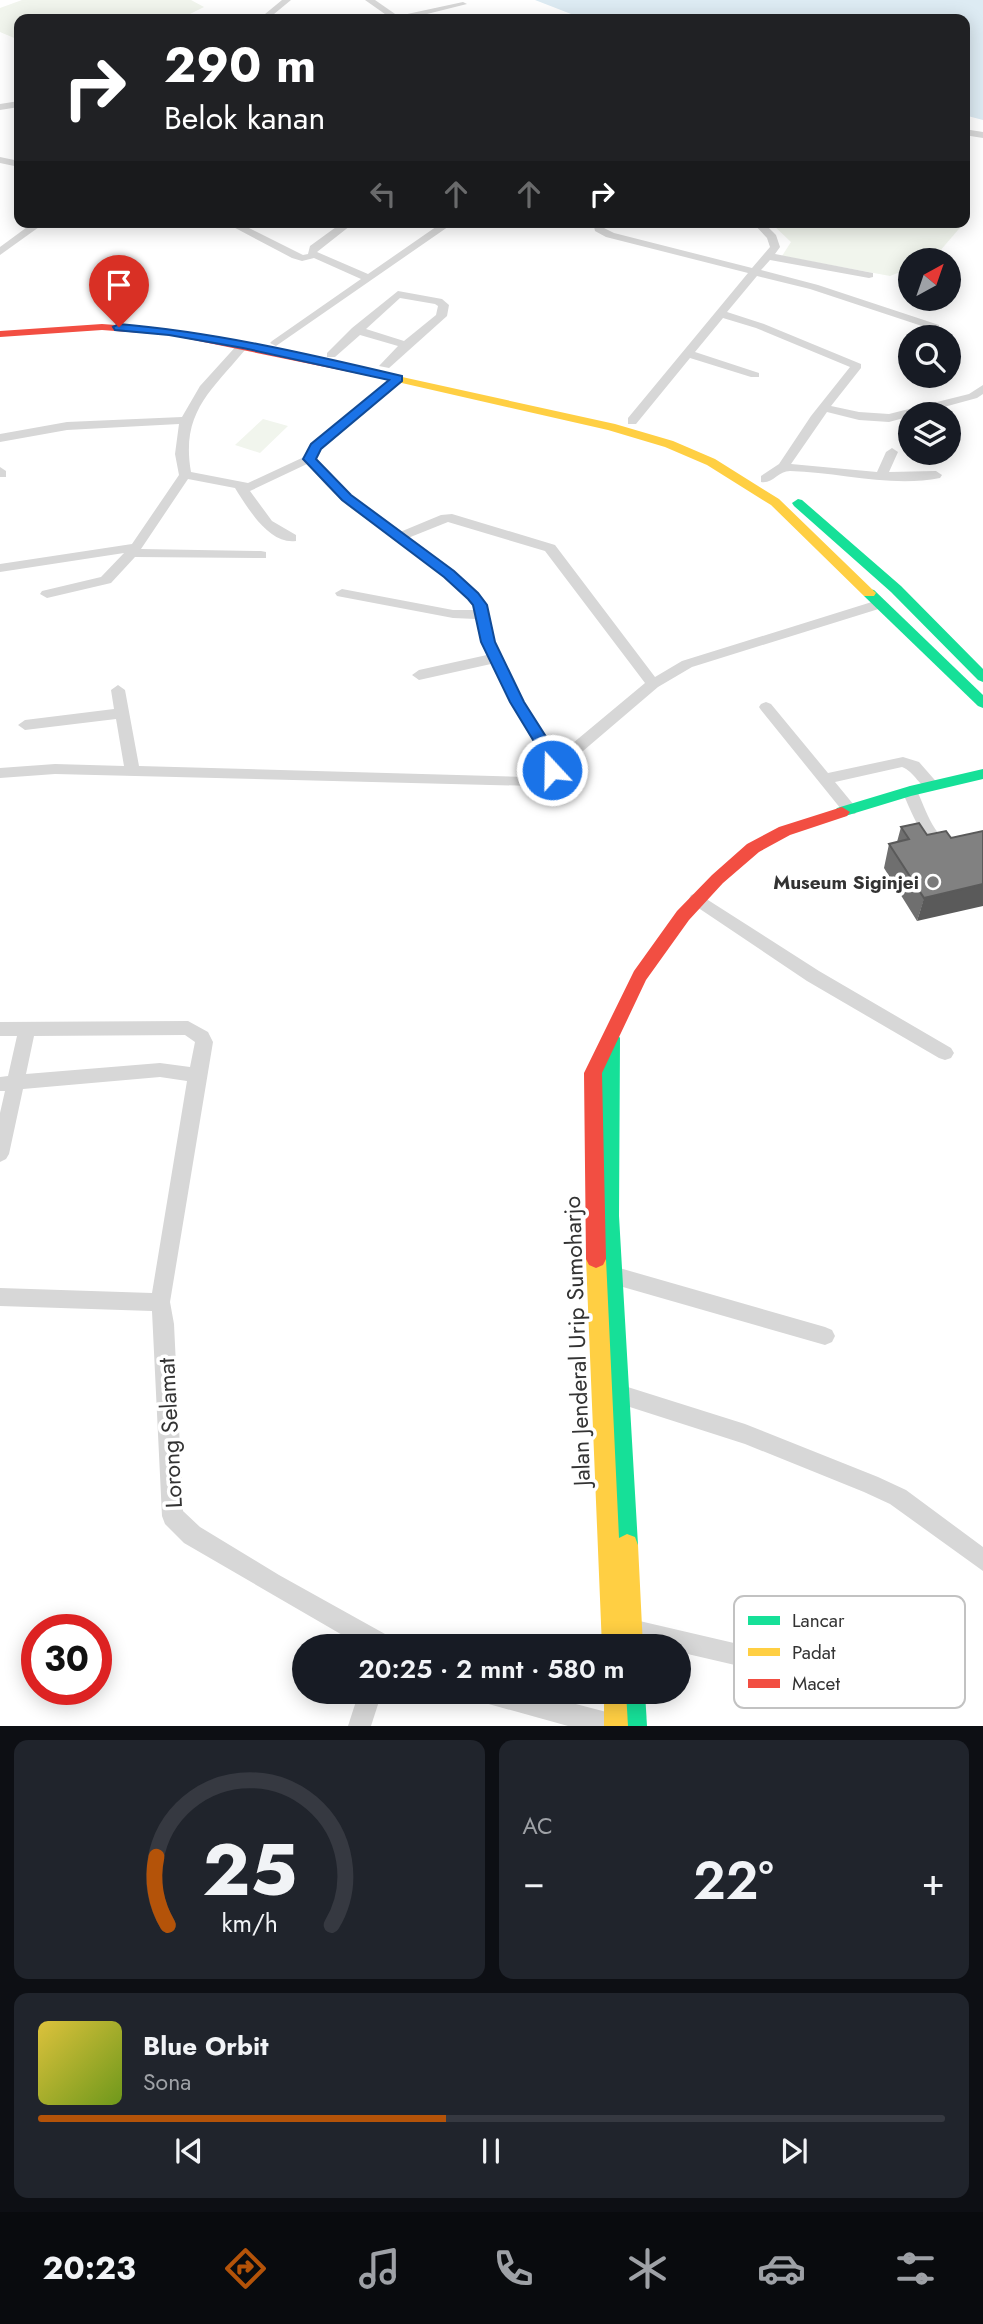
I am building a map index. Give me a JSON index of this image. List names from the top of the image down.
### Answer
{
  "streets": {
    "main road": ["Jalan Jenderal Urip Sumoharjo"],
    "street": ["Lorong Selamat"]
  },
  "places": ["Museum Siginjei"],
  "legend": ["Lancar", "Padat", "Macet"],
  "north": "top right",
  "page": {
    "turn": ["290 m", "Belok kanan"],
    "limit": "30",
    "trip": "20:25 · 2 mnt · 580 m",
    "tile": "AC",
    "heat": ["−", "22°", "+"],
    "song": ["Blue Orbit", "Sona"],
    "tabs": "20:23",
    "gauge": ["25", "km/h"]
  }
}
